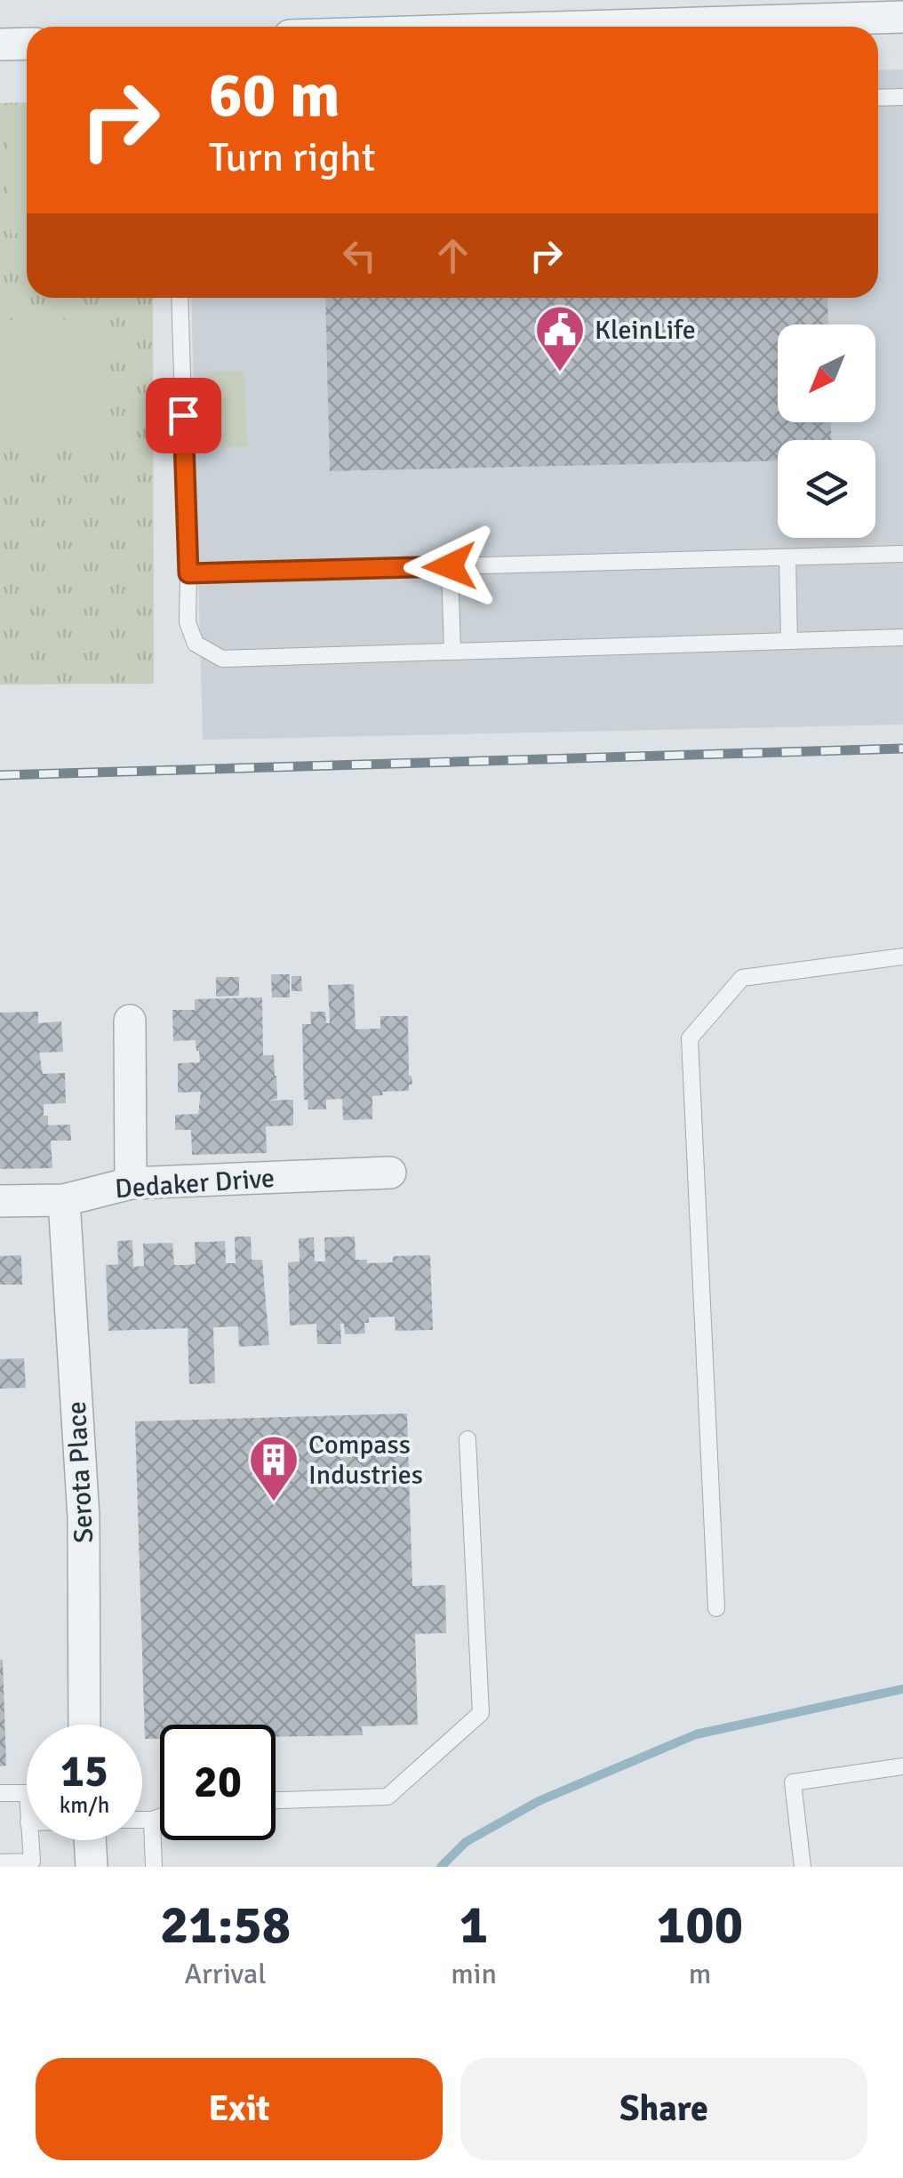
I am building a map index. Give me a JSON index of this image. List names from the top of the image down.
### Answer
{
  "streets": {
    "street": ["Dedaker Drive", "Serota Place"]
  },
  "crossings": [
    ["Dedaker Drive", "Serota Place"]
  ],
  "places": {
    "public building": ["KleinLife"],
    "building": ["Compass Industries"]
  },
  "north": "bottom left",
  "page": {
    "turn": ["60 m", "Turn right"],
    "speed": "15 km/h",
    "limit": "20",
    "eta": [
      "21:58",
      "Arrival",
      "1",
      "min",
      "100",
      "m"
    ],
    "buttons": ["Exit", "Share"]
  }
}
